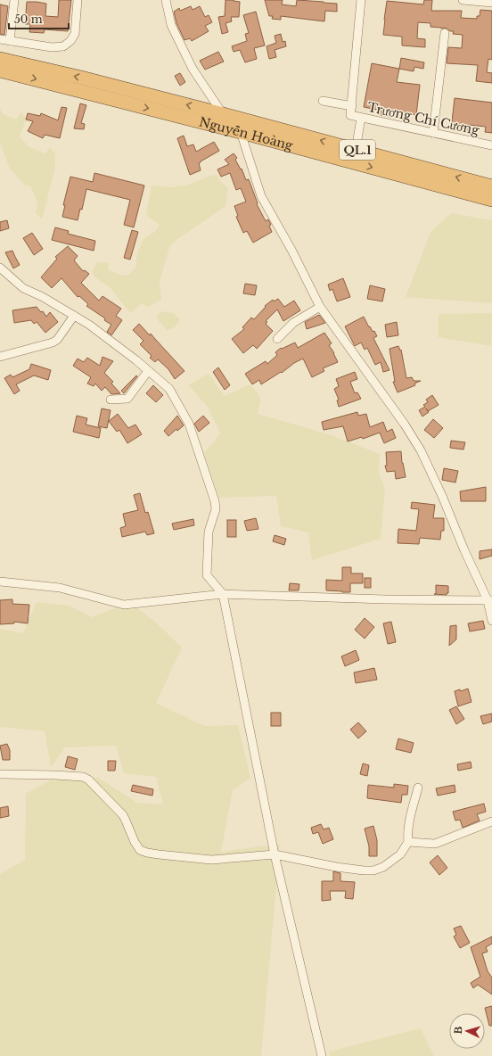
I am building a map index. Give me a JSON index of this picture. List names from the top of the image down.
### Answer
{
  "streets": {
    "highway": ["Nguyễn Hoàng", "QL.1"],
    "street": ["Trương Chí Cương"]
  },
  "scale_bar": "50 m",
  "north": "left"
}
